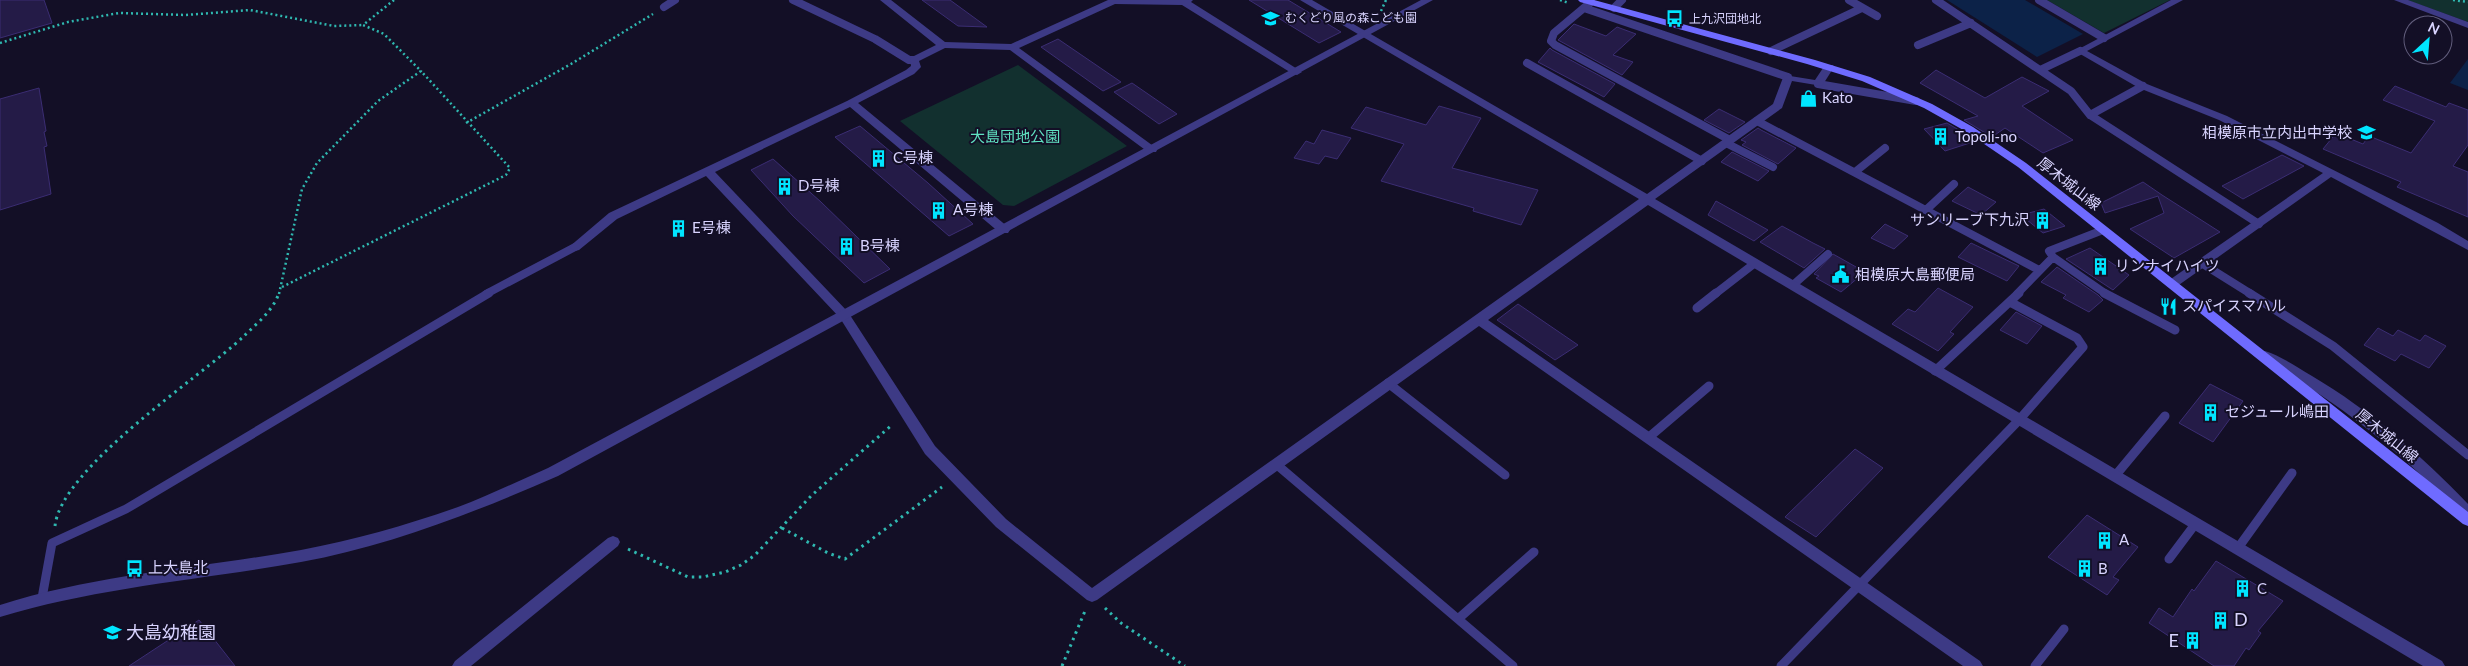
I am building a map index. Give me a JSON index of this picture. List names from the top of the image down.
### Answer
{
  "streets": {
    "main road": ["厚木城山線"]
  },
  "parks": ["大島団地公園"],
  "places": {
    "school or university": ["むくどり風の森こども園", "相模原市立内出中学校", "大島幼稚園"],
    "bus stop": ["上九沢団地北", "上大島北"],
    "shop": ["Kato"],
    "building": [
      "Topoli-no",
      "C号棟",
      "D号棟",
      "A号棟",
      "サンリーブ下九沢",
      "E号棟",
      "B号棟",
      "リンナイハイツ",
      "セジュール嶋田",
      "A",
      "B",
      "C",
      "D",
      "E"
    ],
    "public building": ["相模原大島郵便局"],
    "restaurant": ["スパイスマハル"]
  },
  "north": "top right"
}
